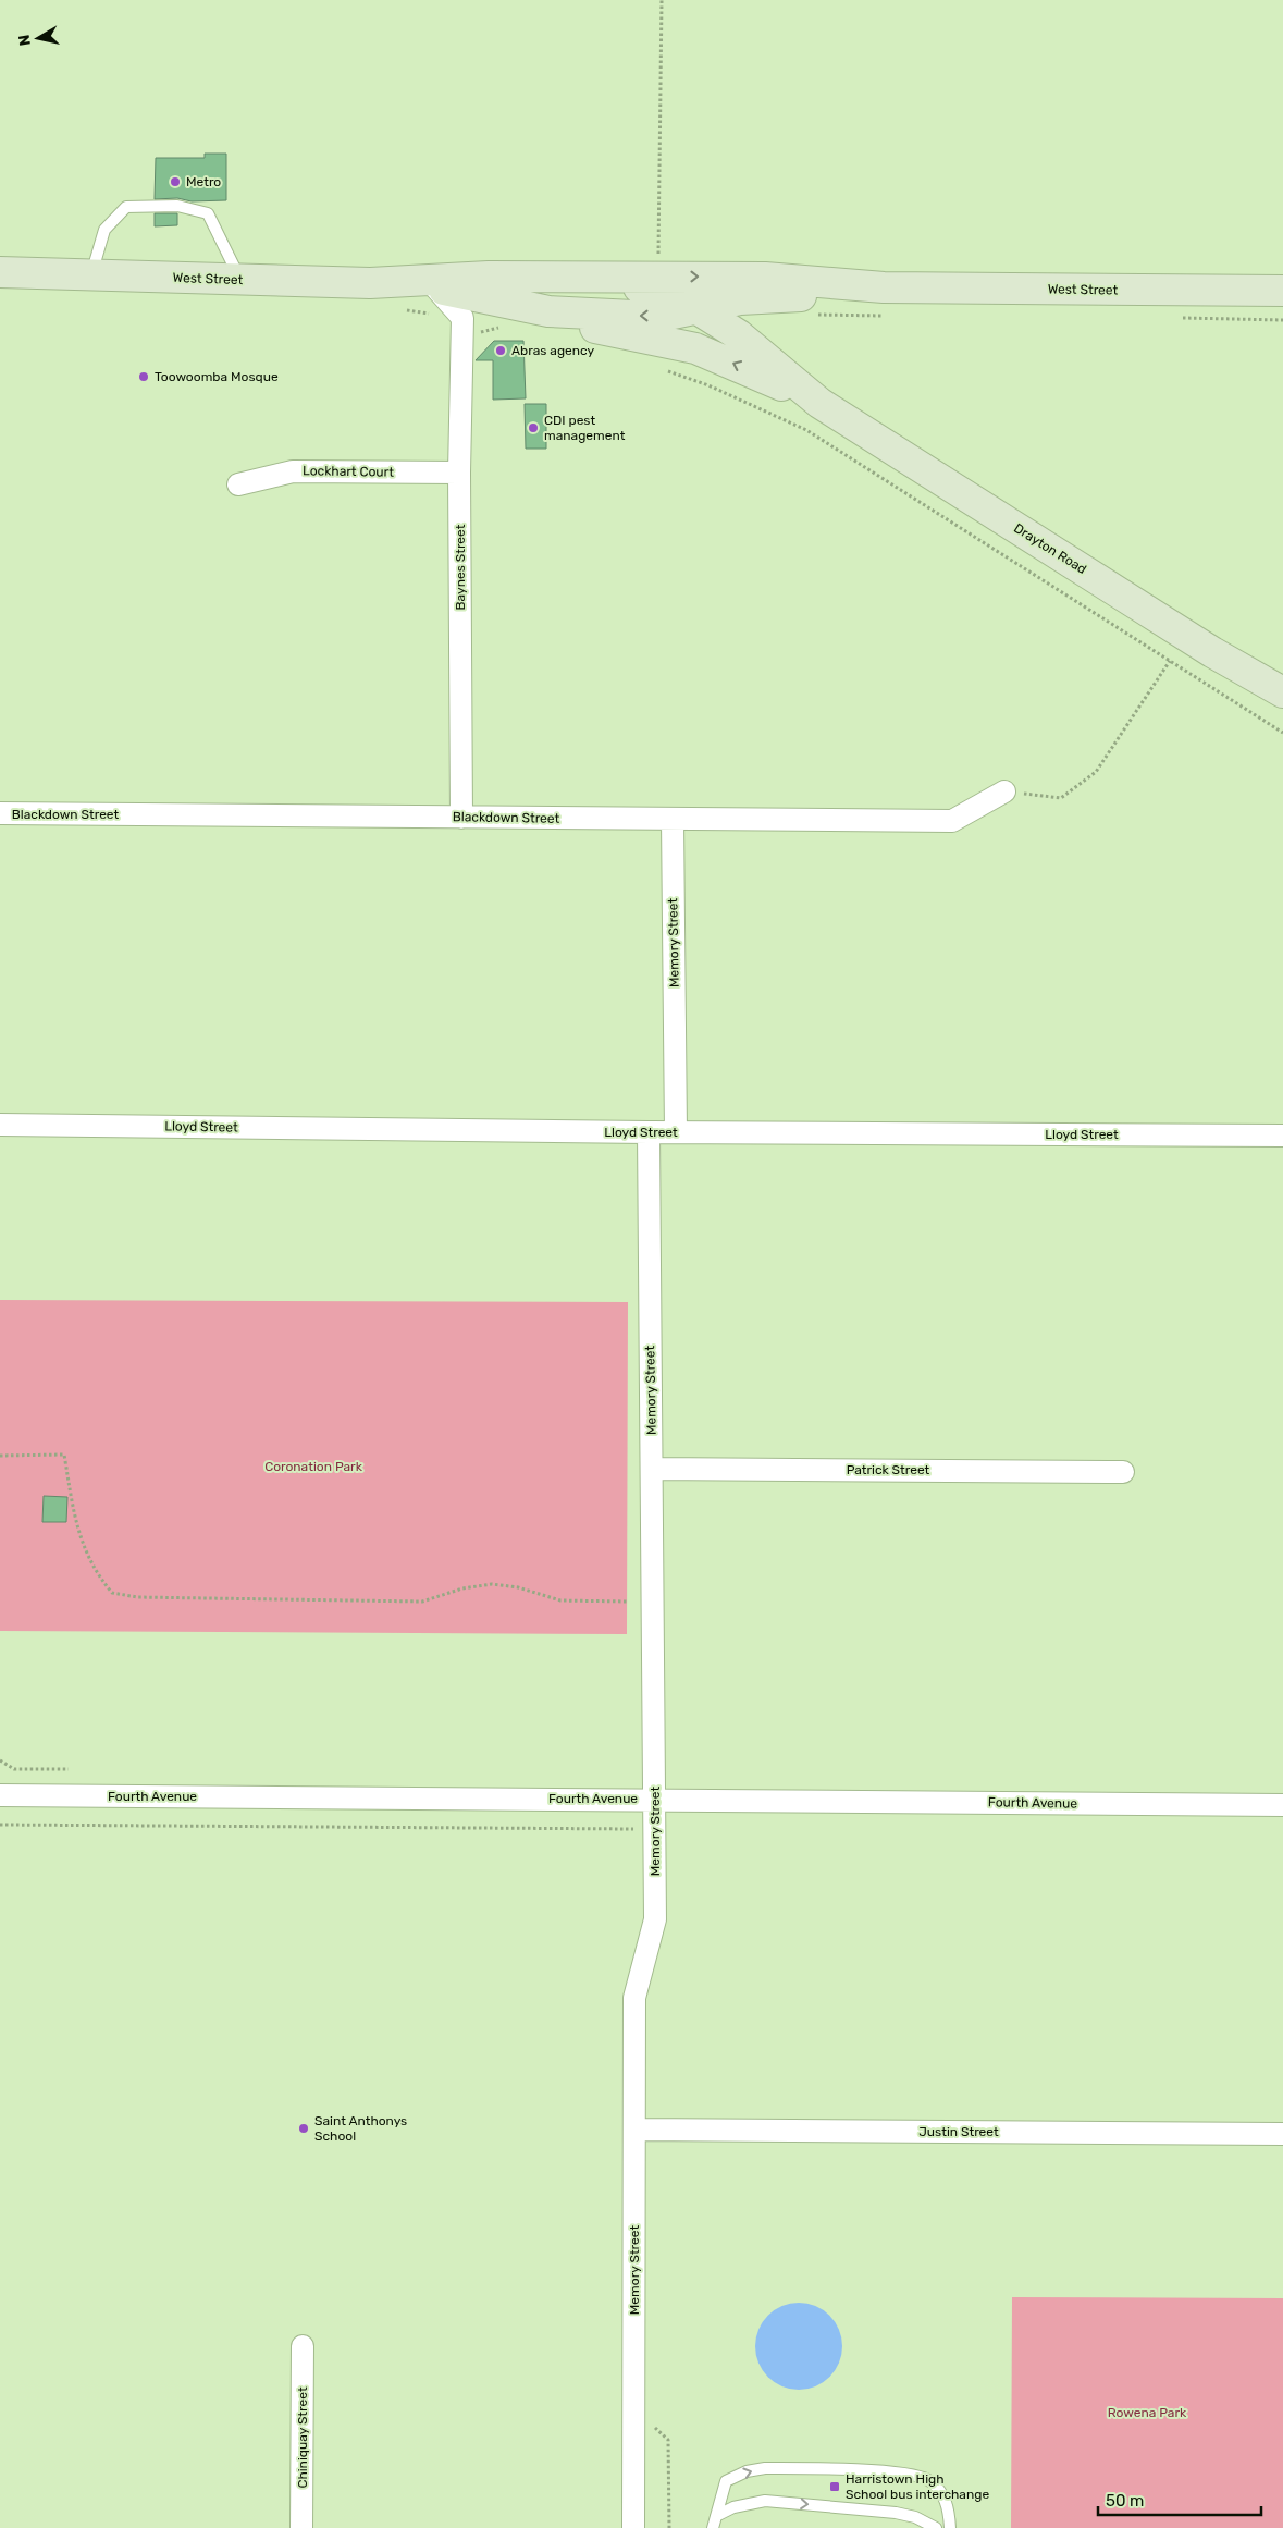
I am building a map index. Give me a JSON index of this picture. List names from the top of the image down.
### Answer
{
  "streets": {
    "main road": ["West Street", "Drayton Road"],
    "street": [
      "Lockhart Court",
      "Baynes Street",
      "Blackdown Street",
      "Memory Street",
      "Lloyd Street",
      "Patrick Street",
      "Fourth Avenue",
      "Justin Street",
      "Chiniquay Street"
    ]
  },
  "crossings": [
    ["Lockhart Court", "Baynes Street"],
    ["Baynes Street", "Blackdown Street"],
    ["Blackdown Street", "Memory Street"],
    ["Memory Street", "Lloyd Street"],
    ["Memory Street", "Patrick Street"],
    ["Memory Street", "Fourth Avenue"],
    ["Memory Street", "Justin Street"]
  ],
  "parks": ["Coronation Park", "Rowena Park"],
  "places": {
    "other": [
      "Metro",
      "Abras agency",
      "Toowoomba Mosque",
      "CDI pest management",
      "Saint Anthonys School"
    ],
    "transit": ["Harristown High School bus interchange"]
  },
  "scale_bar": "50 m",
  "north": "left"
}
